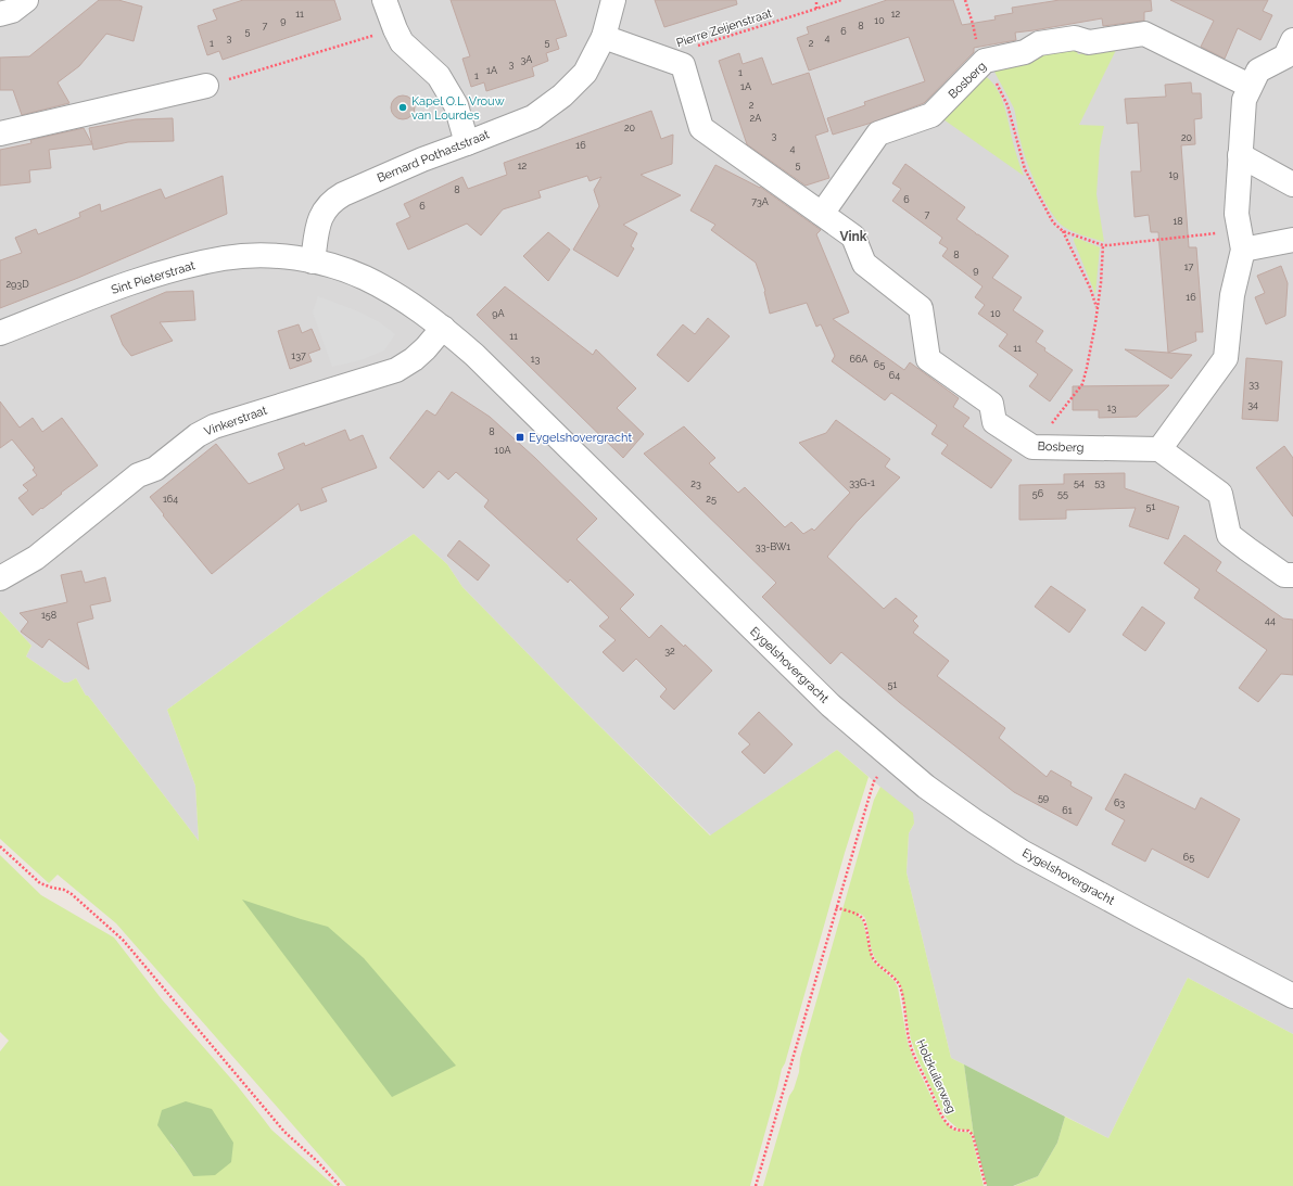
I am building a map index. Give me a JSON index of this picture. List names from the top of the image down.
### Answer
{
  "streets": {
    "street": [
      "Bosberg",
      "Bernard Pothaststraat",
      "Sint Pieterstraat",
      "Vinkerstraat",
      "Eygelshovergracht"
    ],
    "path": ["Pierre Zeijenstraat", "Holzkuilerweg"]
  },
  "crossings": [
    ["Pierre Zeijenstraat", "Bosberg"],
    ["Bosberg", "Bernard Pothaststraat"],
    ["Bernard Pothaststraat", "Sint Pieterstraat"],
    ["Bernard Pothaststraat", "Eygelshovergracht"],
    ["Sint Pieterstraat", "Eygelshovergracht"],
    ["Vinkerstraat", "Eygelshovergracht"]
  ],
  "districts": ["Vink"],
  "places": {
    "other": ["Kapel O.L. Vrouw van Lourdes"],
    "transit": ["Eygelshovergracht"]
  },
  "house_numbers": [
    "11",
    "12",
    "9",
    "10",
    "7",
    "8",
    "5",
    "6",
    "3",
    "4",
    "5",
    "1",
    "2",
    "3A",
    "3",
    "1A",
    "1",
    "1",
    "1A",
    "2",
    "2A",
    "20",
    "3",
    "20",
    "16",
    "4",
    "5",
    "12",
    "19",
    "8",
    "6",
    "73A",
    "6",
    "7",
    "18",
    "8",
    "17",
    "9",
    "293D",
    "16",
    "9A",
    "10",
    "11",
    "11",
    "137",
    "13",
    "66A",
    "65",
    "64",
    "33",
    "34",
    "13",
    "8",
    "10A",
    "33G-1",
    "54",
    "53",
    "23",
    "56",
    "55",
    "164",
    "25",
    "51",
    "33-BW1",
    "158",
    "44",
    "32",
    "51",
    "59",
    "63",
    "61",
    "65"
  ]
}
